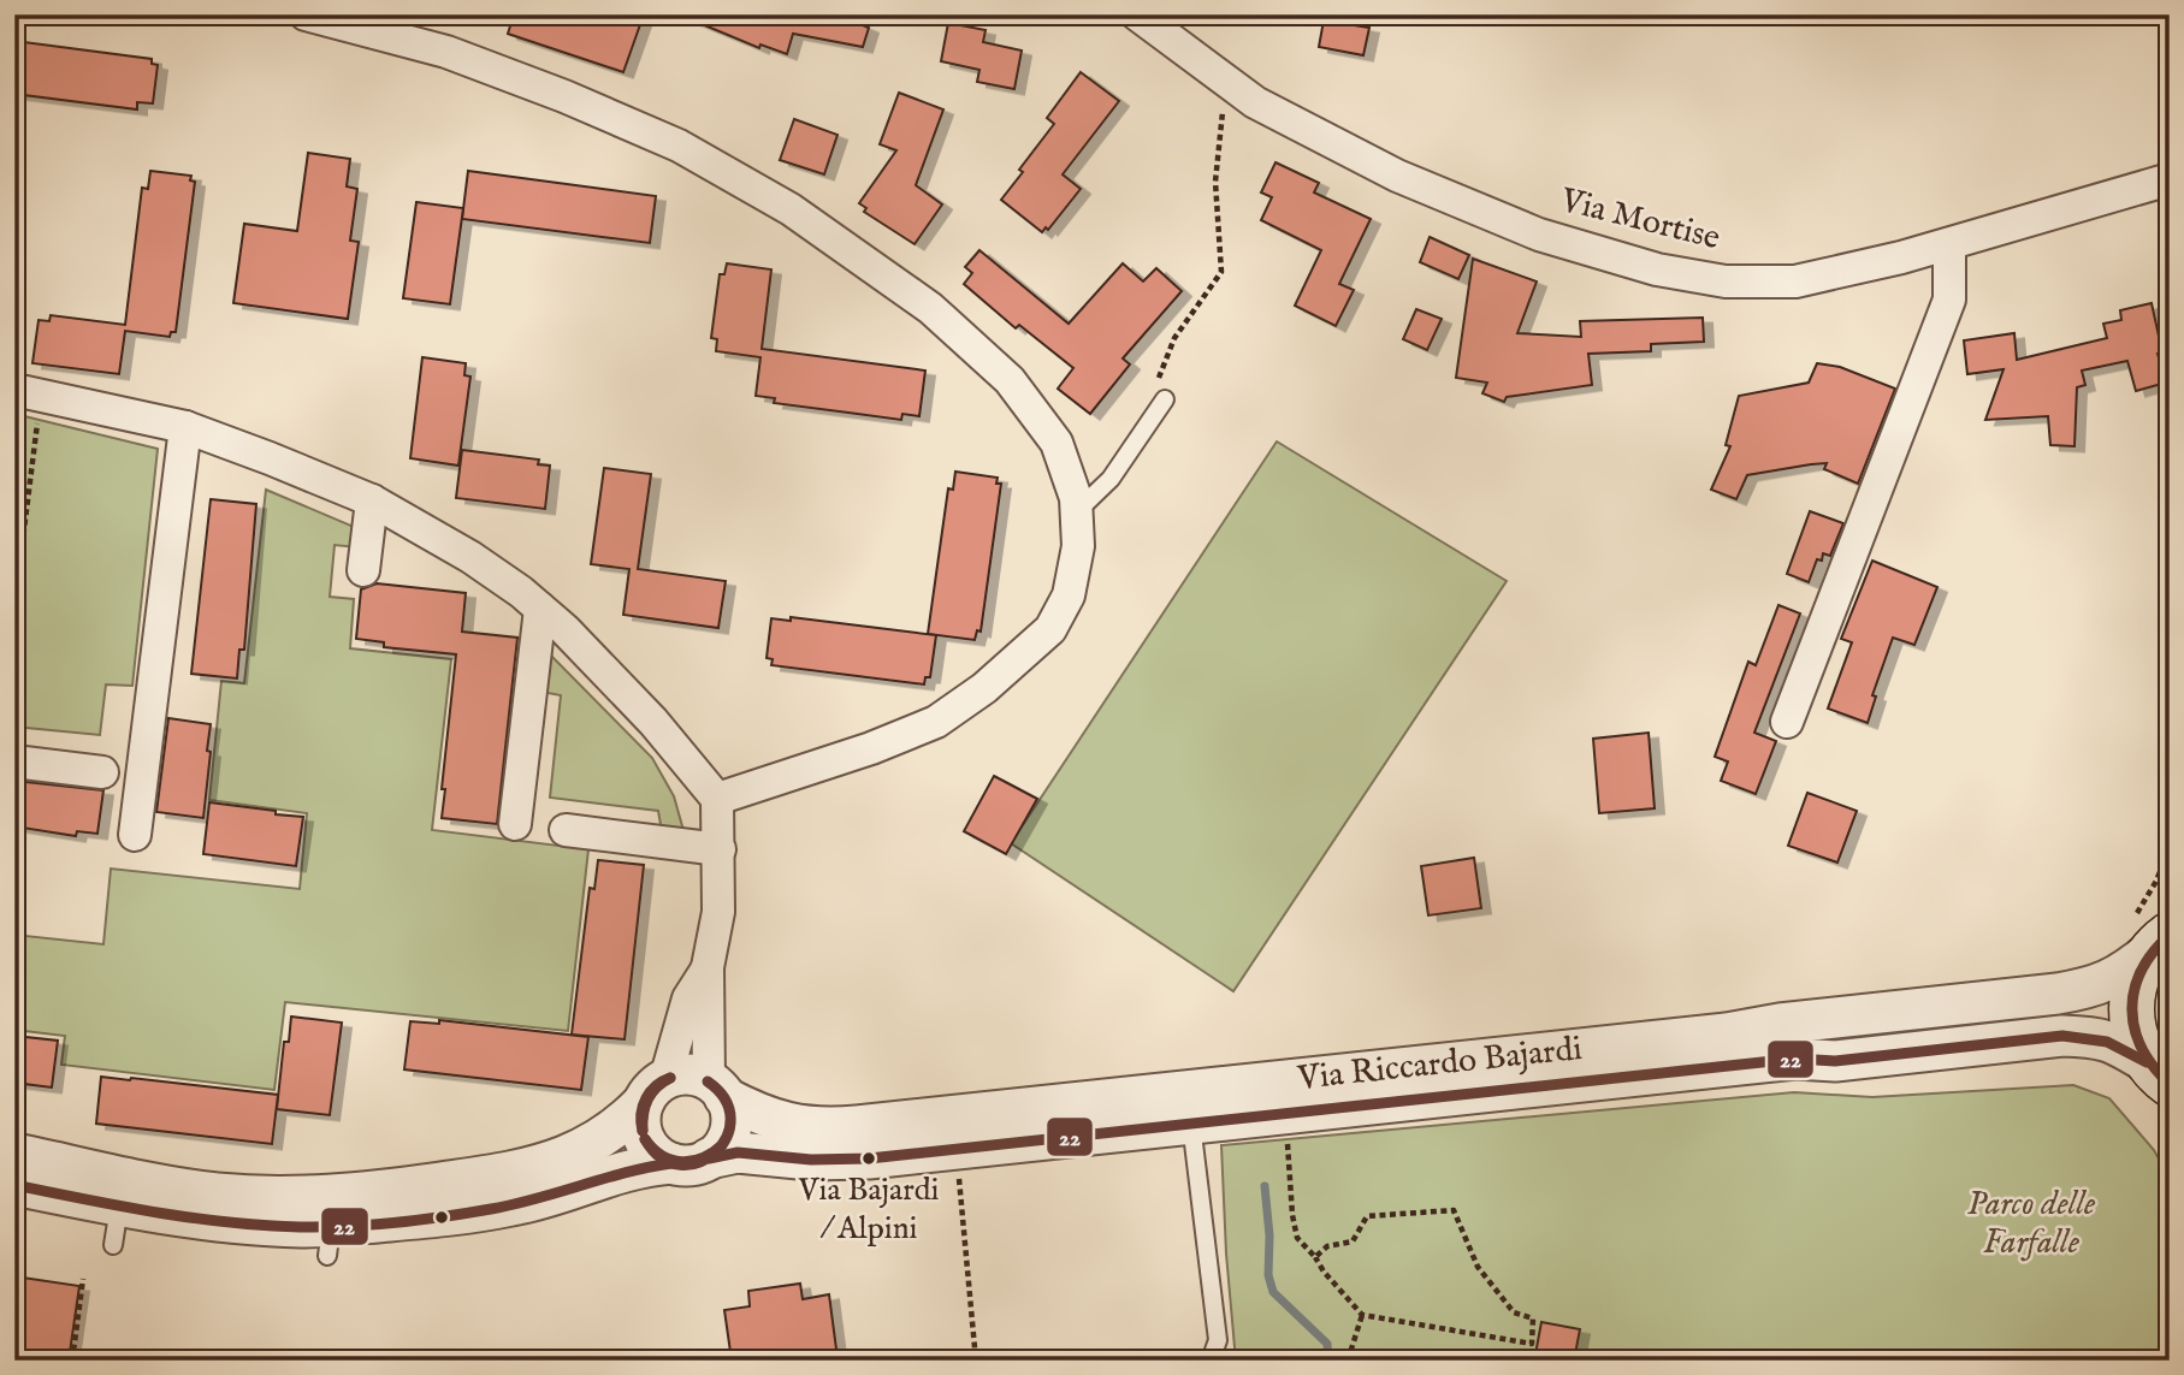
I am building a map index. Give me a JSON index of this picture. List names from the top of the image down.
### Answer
{
  "streets": {
    "street": ["Via Mortise", "Via Riccardo Bajardi"]
  },
  "parks": ["Parco delle Farfalle"],
  "places": ["Via Bajardi / Alpini"],
  "lines": ["transit line 22"]
}
